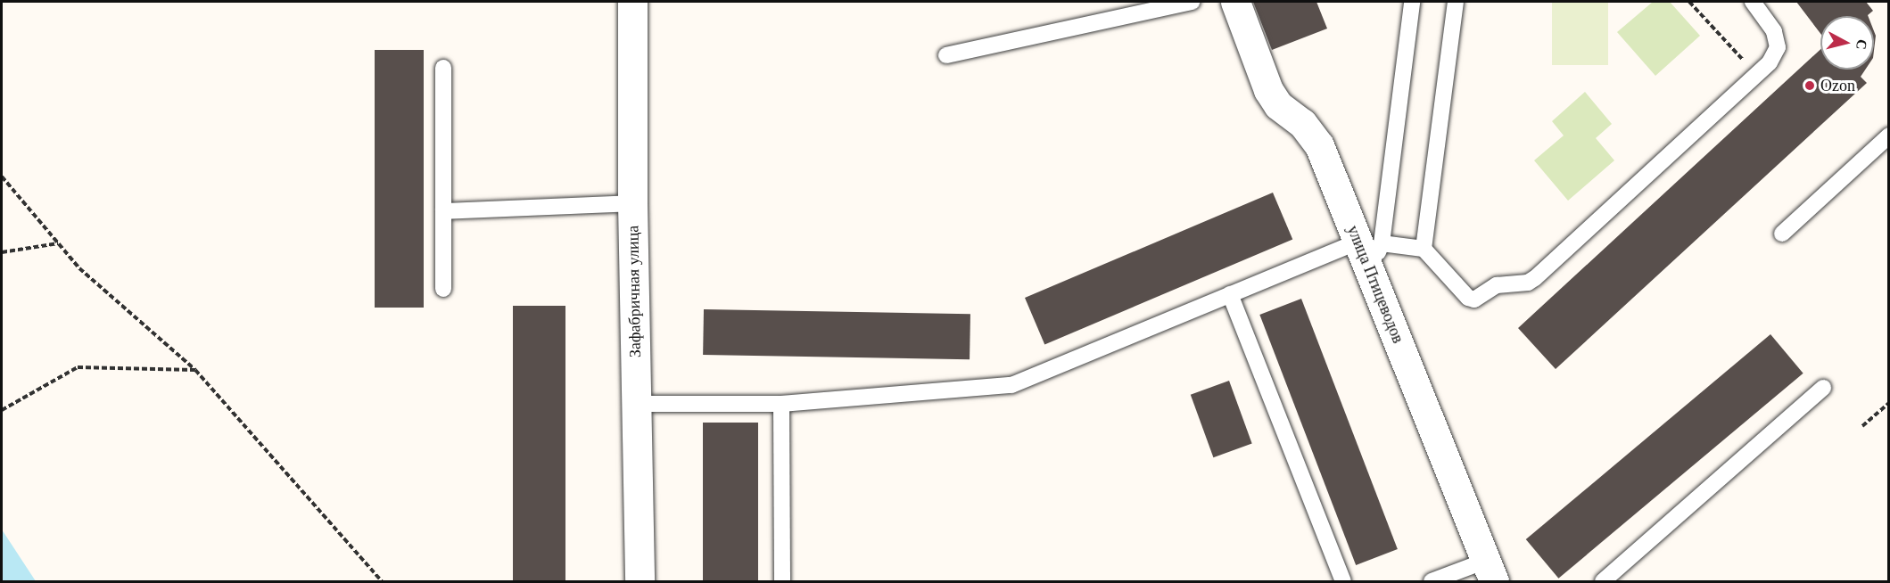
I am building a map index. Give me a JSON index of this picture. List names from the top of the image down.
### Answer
{
  "streets": {
    "street": ["улица Птицеводов", "Зафабричная улица"]
  },
  "places": ["Ozon"],
  "north": "right"
}
